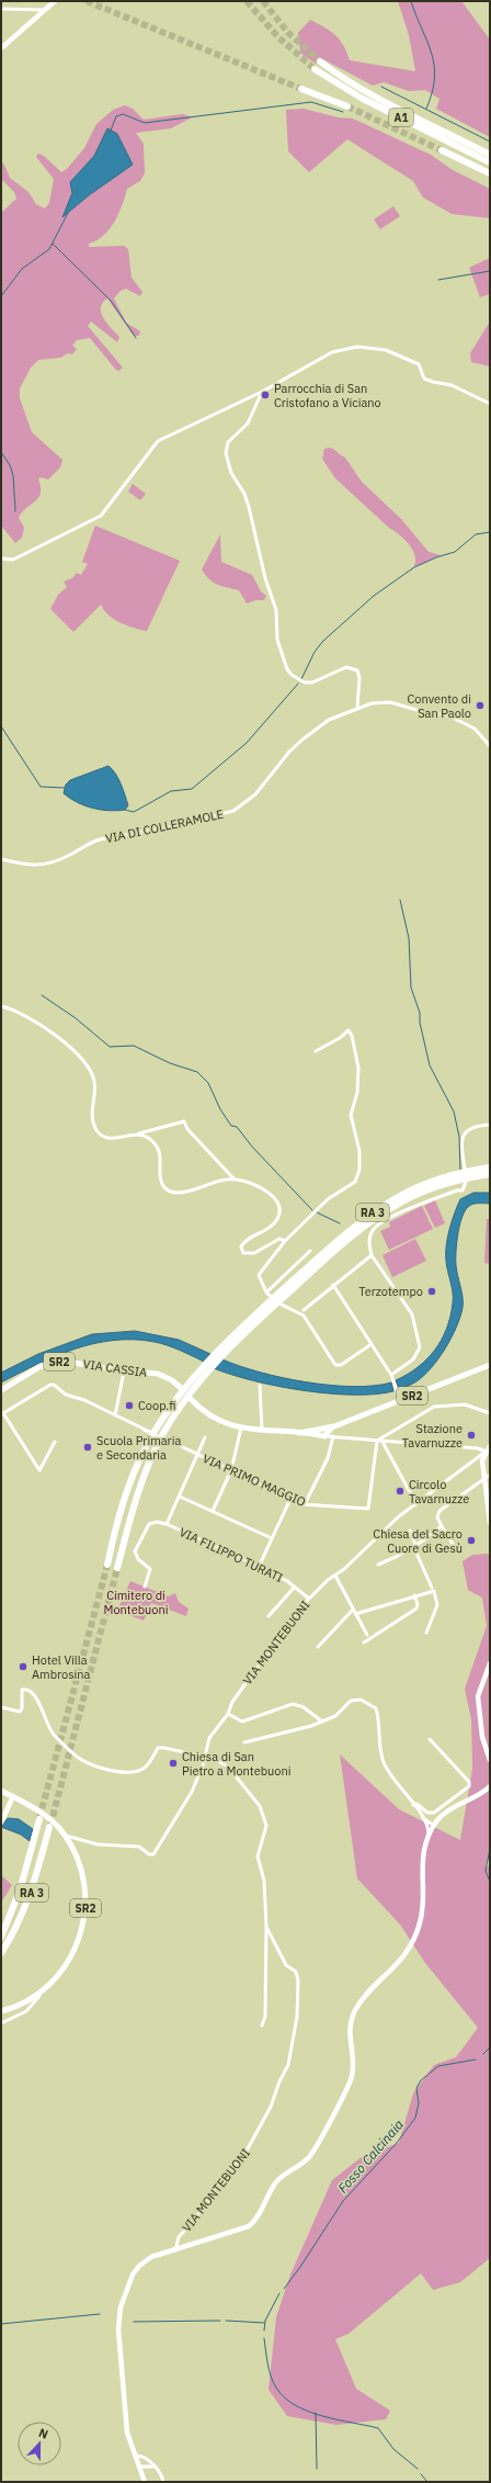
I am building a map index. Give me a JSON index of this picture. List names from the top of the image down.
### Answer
{
  "streets": {
    "highway": ["A1", "RA 3"],
    "main road": ["SR2", "VIA CASSIA", "VIA MONTEBUONI"],
    "street": ["VIA DI COLLERAMOLE", "VIA PRIMO MAGGIO", "VIA FILIPPO TURATI"]
  },
  "crossings": [
    ["SR2", "VIA MONTEBUONI"],
    ["VIA FILIPPO TURATI", "VIA MONTEBUONI"]
  ],
  "water": ["Fosso Calcinaia"],
  "parks": ["Cimitero di Montebuoni"],
  "places": [
    "Parrocchia di San Cristofano a Viciano",
    "Convento di San Paolo",
    "Terzotempo",
    "Coop.fi",
    "Stazione Tavarnuzze",
    "Scuola Primaria e Secondaria",
    "Circolo Tavarnuzze",
    "Chiesa del Sacro Cuore di Gesù",
    "Hotel Villa Ambrosina",
    "Chiesa di San Pietro a Montebuoni"
  ],
  "north": "top"
}
